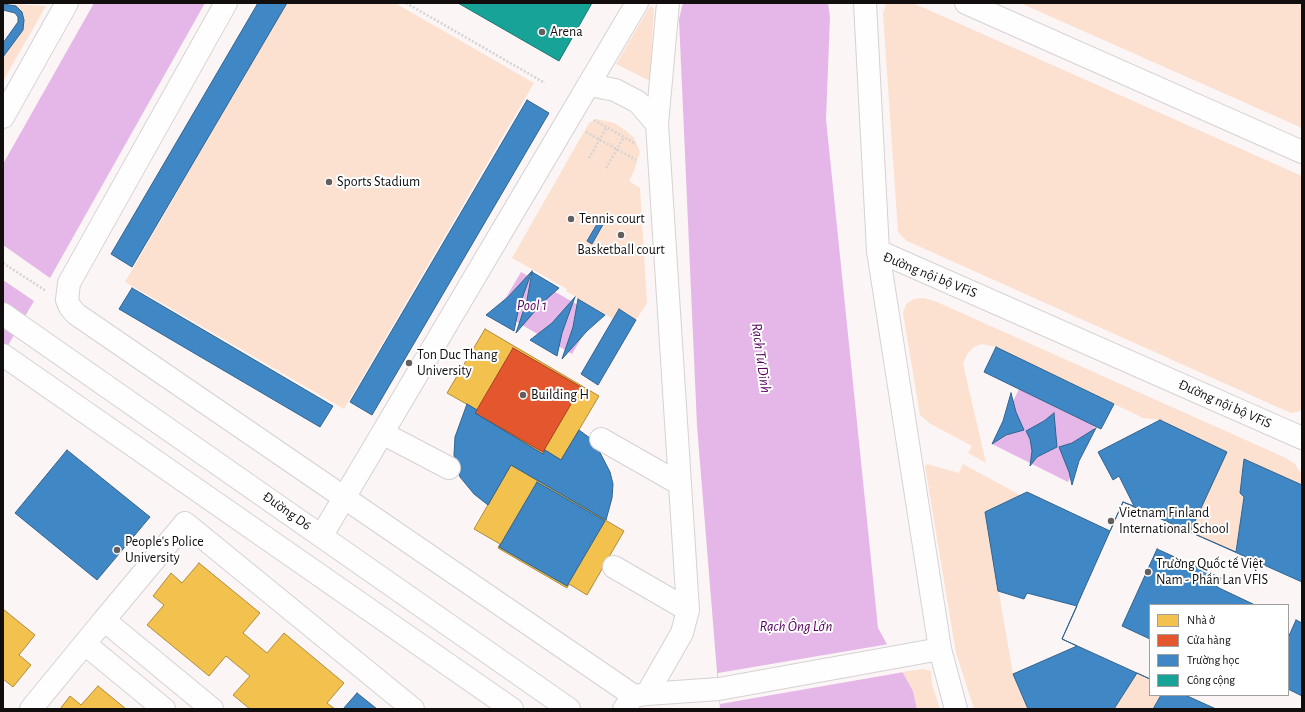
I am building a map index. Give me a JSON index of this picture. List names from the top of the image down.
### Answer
{
  "streets": {
    "street": ["Đường nội bộ VFiS", "Đường D6"]
  },
  "water": ["Pool 1", "Rạch Tư Dinh", "Rạch Ông Lớn"],
  "places": [
    "Arena",
    "Sports Stadium",
    "Tennis court",
    "Basketball court",
    "Ton Duc Thang University",
    "Building H",
    "Vietnam Finland International School",
    "People's Police University",
    "Trường Quốc tế Việt Nam - Phần Lan VFIS"
  ],
  "legend": [
    "Nhà ở",
    "Cửa hàng",
    "Trường học",
    "Công cộng"
  ]
}
